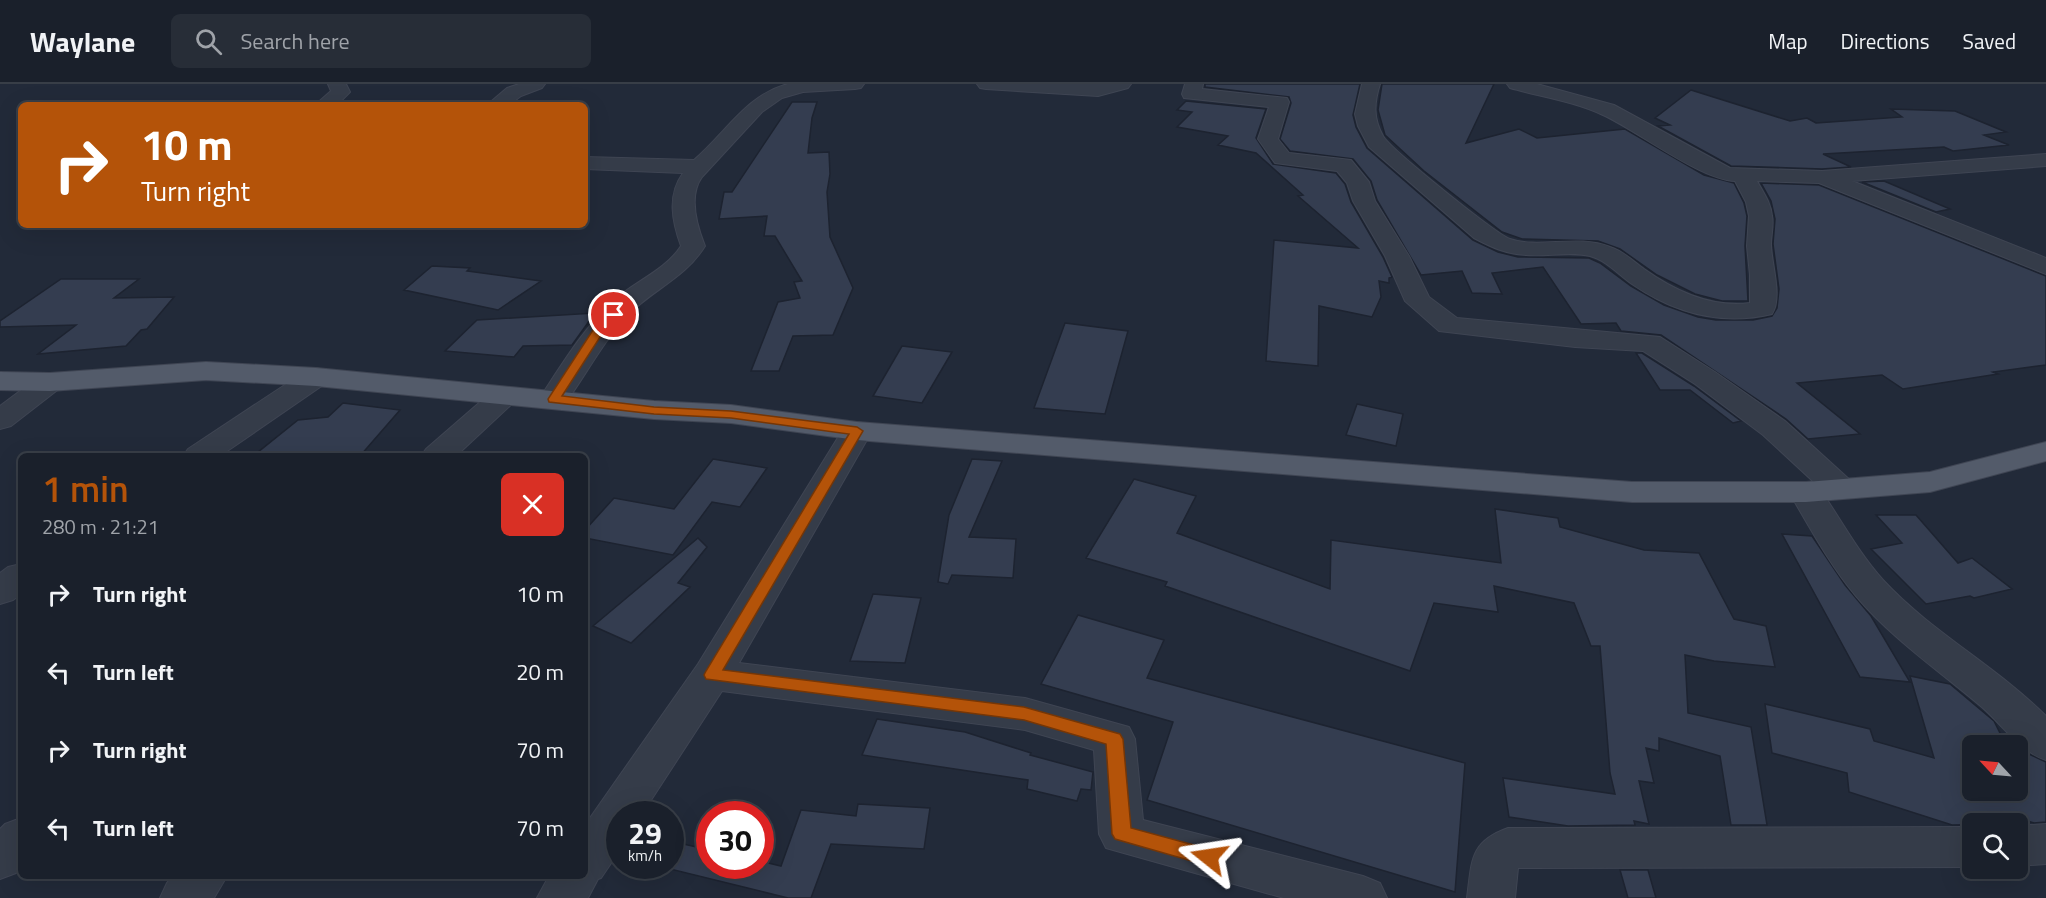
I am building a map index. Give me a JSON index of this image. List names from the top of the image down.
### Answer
{
  "north": "top left",
  "page": {
    "header": "Waylane",
    "search": "Search here",
    "nav": ["Map", "Directions", "Saved"],
    "turn": ["10 m", "Turn right"],
    "heading": ["1 min", "280 m · 21:21"],
    "list": [
      {
        "name": "Turn right",
        "value": "10 m"
      },
      {
        "name": "Turn left",
        "value": "20 m"
      },
      {
        "name": "Turn right",
        "value": "70 m"
      },
      {
        "name": "Turn left",
        "value": "70 m"
      }
    ],
    "speed": "29 km/h",
    "limit": "30"
  }
}
